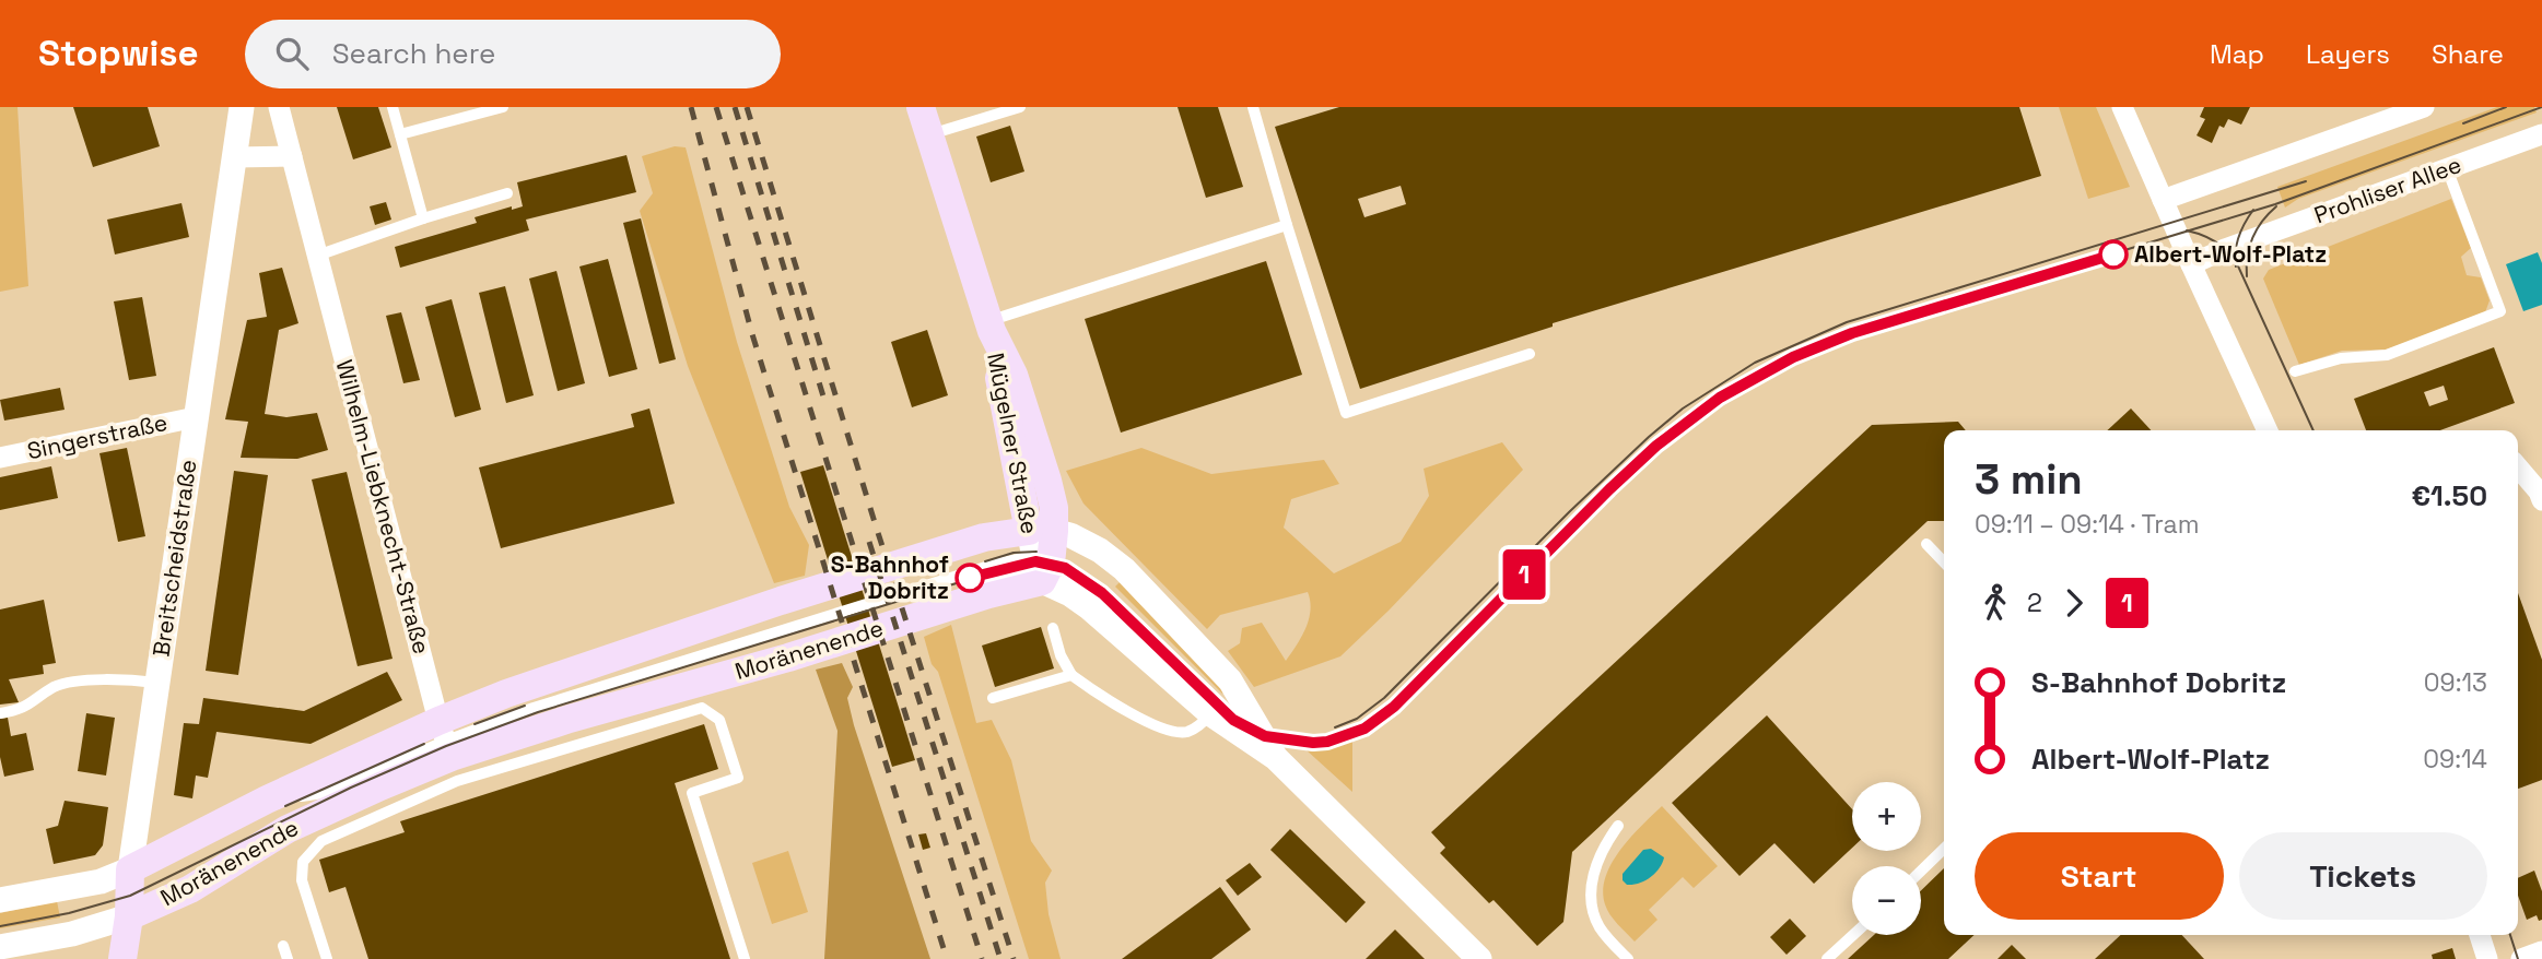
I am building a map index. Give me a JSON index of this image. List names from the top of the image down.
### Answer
{
  "streets": {
    "main road": ["Mügelner Straße", "Breitscheidstraße", "Moränenende"],
    "street": ["Prohliser Allee", "Singerstraße", "Wilhelm-Liebknecht-Straße"]
  },
  "crossings": [
    ["Singerstraße", "Breitscheidstraße"],
    ["Mügelner Straße", "Moränenende"],
    ["Wilhelm-Liebknecht-Straße", "Moränenende"],
    ["Breitscheidstraße", "Moränenende"]
  ],
  "places": ["Albert-Wolf-Platz", "S-Bahnhof Dobritz"],
  "lines": ["tram line 1"],
  "page": {
    "header": "Stopwise",
    "search": "Search here",
    "nav": ["Map", "Layers", "Share"],
    "on_map": "1",
    "heading": ["3 min", "09:11 – 09:14 · Tram", "€1.50"],
    "legs": ["2", "1"],
    "list": [
      {
        "name": "S-Bahnhof Dobritz",
        "value": "09:13"
      },
      {
        "name": "Albert-Wolf-Platz",
        "value": "09:14"
      }
    ],
    "map_buttons": ["+", "−"],
    "buttons": ["Start", "Tickets"]
  }
}
